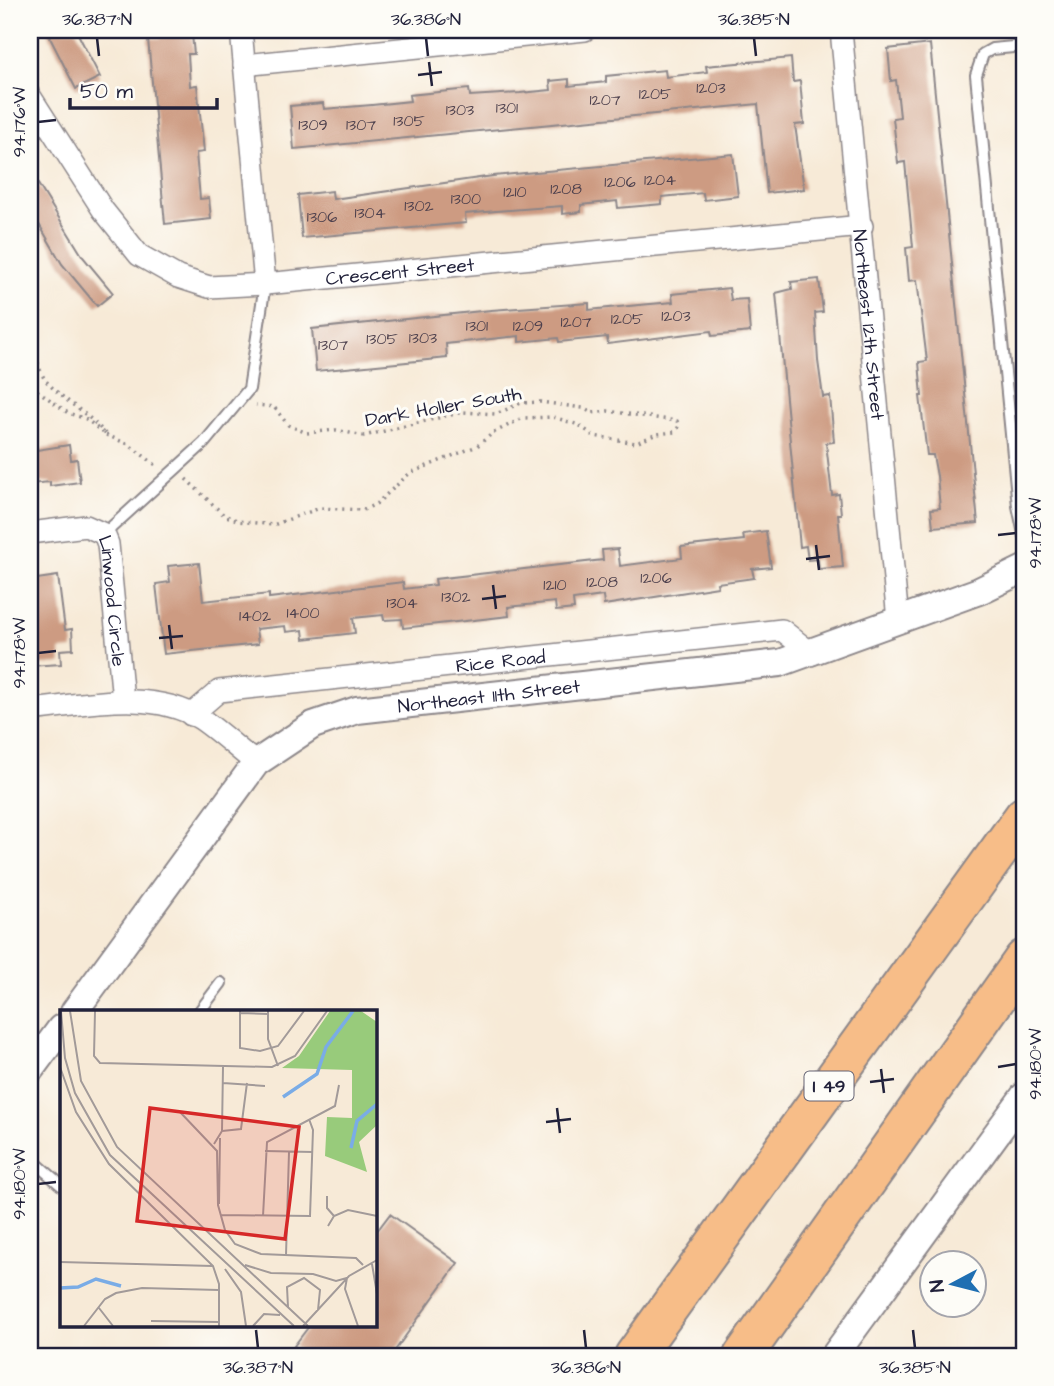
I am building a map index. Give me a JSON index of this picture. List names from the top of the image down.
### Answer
{
  "streets": {
    "highway": ["I 49"],
    "street": [
      "Crescent Street",
      "Northeast 12th Street",
      "Linwood Circle",
      "Rice Road",
      "Northeast 11th Street"
    ],
    "path": ["Dark Holler South"]
  },
  "crossings": [
    ["Crescent Street", "Northeast 12th Street"],
    ["Northeast 12th Street", "Northeast 11th Street"],
    ["Rice Road", "Northeast 11th Street"]
  ],
  "house_numbers": [
    "1203",
    "1205",
    "1207",
    "1301",
    "1303",
    "1305",
    "1309",
    "1307",
    "1204",
    "1206",
    "1208",
    "1210",
    "1300",
    "1302",
    "1304",
    "1306",
    "1203",
    "1205",
    "1207",
    "1301",
    "1209",
    "1303",
    "1305",
    "1307",
    "1206",
    "1208",
    "1210",
    "1302",
    "1304",
    "1400",
    "1402"
  ],
  "scale_bar": "50 m",
  "north": "left",
  "coordinates": [
    "36.387°N",
    "36.386°N",
    "36.385°N",
    "94.176°W",
    "94.178°W",
    "94.180°W"
  ]
}
